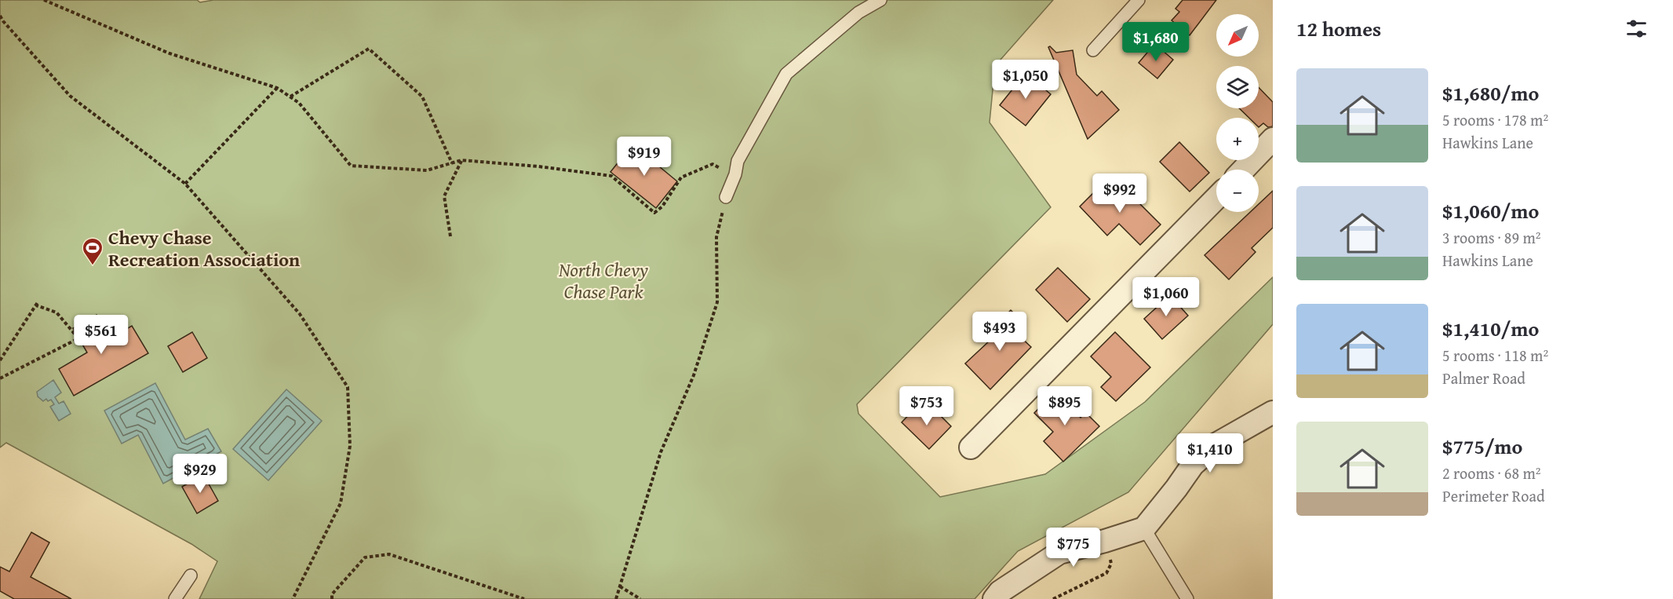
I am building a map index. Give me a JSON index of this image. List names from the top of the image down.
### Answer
{
  "parks": ["North Chevy Chase Park"],
  "places": {
    "sports": ["Chevy Chase Recreation Association"]
  },
  "north": "bottom left",
  "page": {
    "heading": "12 homes",
    "map_buttons": ["+", "−"],
    "price": [
      "$1,680",
      "$1,050",
      "$919",
      "$992",
      "$1,060",
      "$493",
      "$561",
      "$753",
      "$895",
      "$1,410",
      "$929",
      "$775"
    ],
    "list": [
      {
        "name": "$1,680/mo",
        "note": "5 rooms · 178 m² · Hawkins Lane"
      },
      {
        "name": "$1,060/mo",
        "note": "3 rooms · 89 m² · Hawkins Lane"
      },
      {
        "name": "$1,410/mo",
        "note": "5 rooms · 118 m² · Palmer Road"
      },
      {
        "name": "$775/mo",
        "note": "2 rooms · 68 m² · Perimeter Road"
      }
    ]
  }
}
